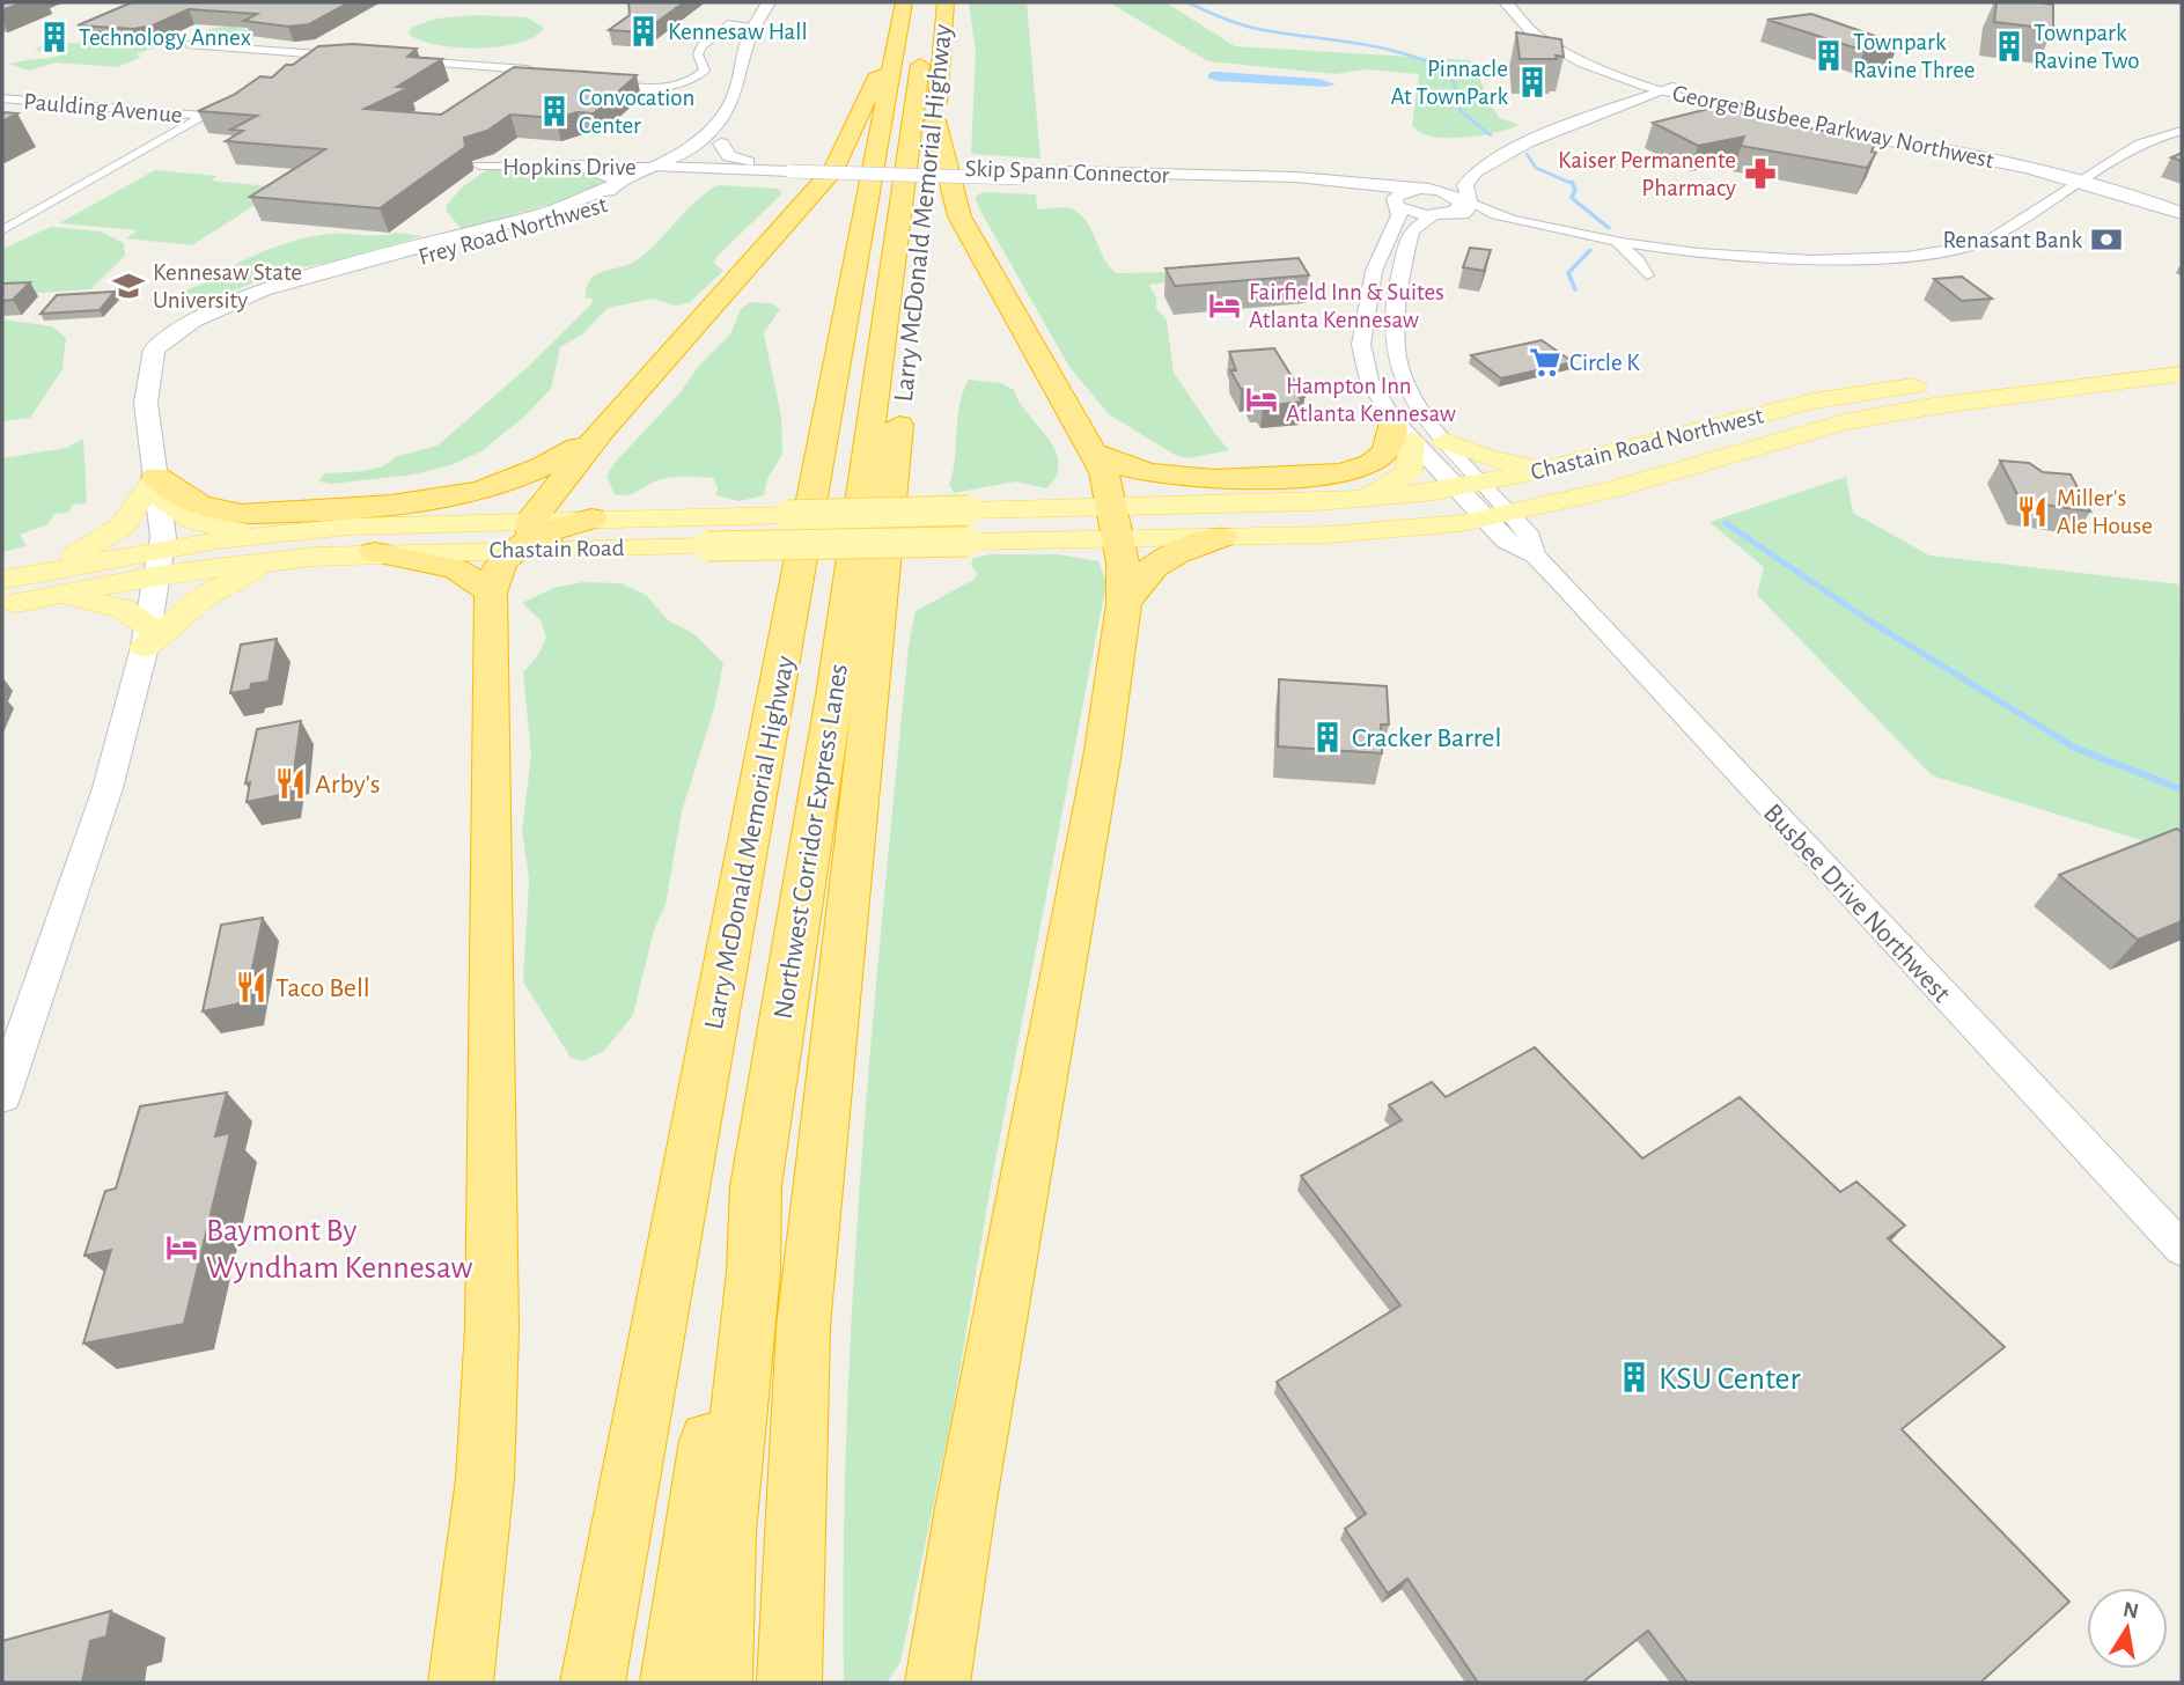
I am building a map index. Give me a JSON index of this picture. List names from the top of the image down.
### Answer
{
  "streets": {
    "highway": ["Larry McDonald Memorial Highway", "Northwest Corridor Express Lanes"],
    "main road": [
      "George Busbee Parkway Northwest",
      "Frey Road Northwest",
      "Chastain Road Northwest",
      "Chastain Road"
    ],
    "street": [
      "Paulding Avenue",
      "Hopkins Drive",
      "Skip Spann Connector",
      "Busbee Drive Northwest"
    ]
  },
  "crossings": [
    ["Hopkins Drive", "Skip Spann Connector"],
    ["Hopkins Drive", "Frey Road Northwest"],
    ["Skip Spann Connector", "Frey Road Northwest"],
    ["Skip Spann Connector", "Busbee Drive Northwest"],
    ["Frey Road Northwest", "Chastain Road"],
    ["Chastain Road Northwest", "Chastain Road"],
    ["Chastain Road Northwest", "Busbee Drive Northwest"]
  ],
  "places": {
    "building": [
      "Kennesaw Hall",
      "Technology Annex",
      "Townpark Ravine Two",
      "Townpark Ravine Three",
      "Pinnacle At TownPark",
      "Convocation Center",
      "Cracker Barrel",
      "KSU Center"
    ],
    "pharmacy": ["Kaiser Permanente Pharmacy"],
    "bank": ["Renasant Bank"],
    "school or university": ["Kennesaw State University"],
    "hotel": ["Fairfield Inn & Suites Atlanta Kennesaw", "Hampton Inn Atlanta Kennesaw", "Baymont By Wyndham Kennesaw"],
    "supermarket": ["Circle K"],
    "restaurant": ["Miller's Ale House", "Arby's", "Taco Bell"]
  },
  "north": "top"
}
